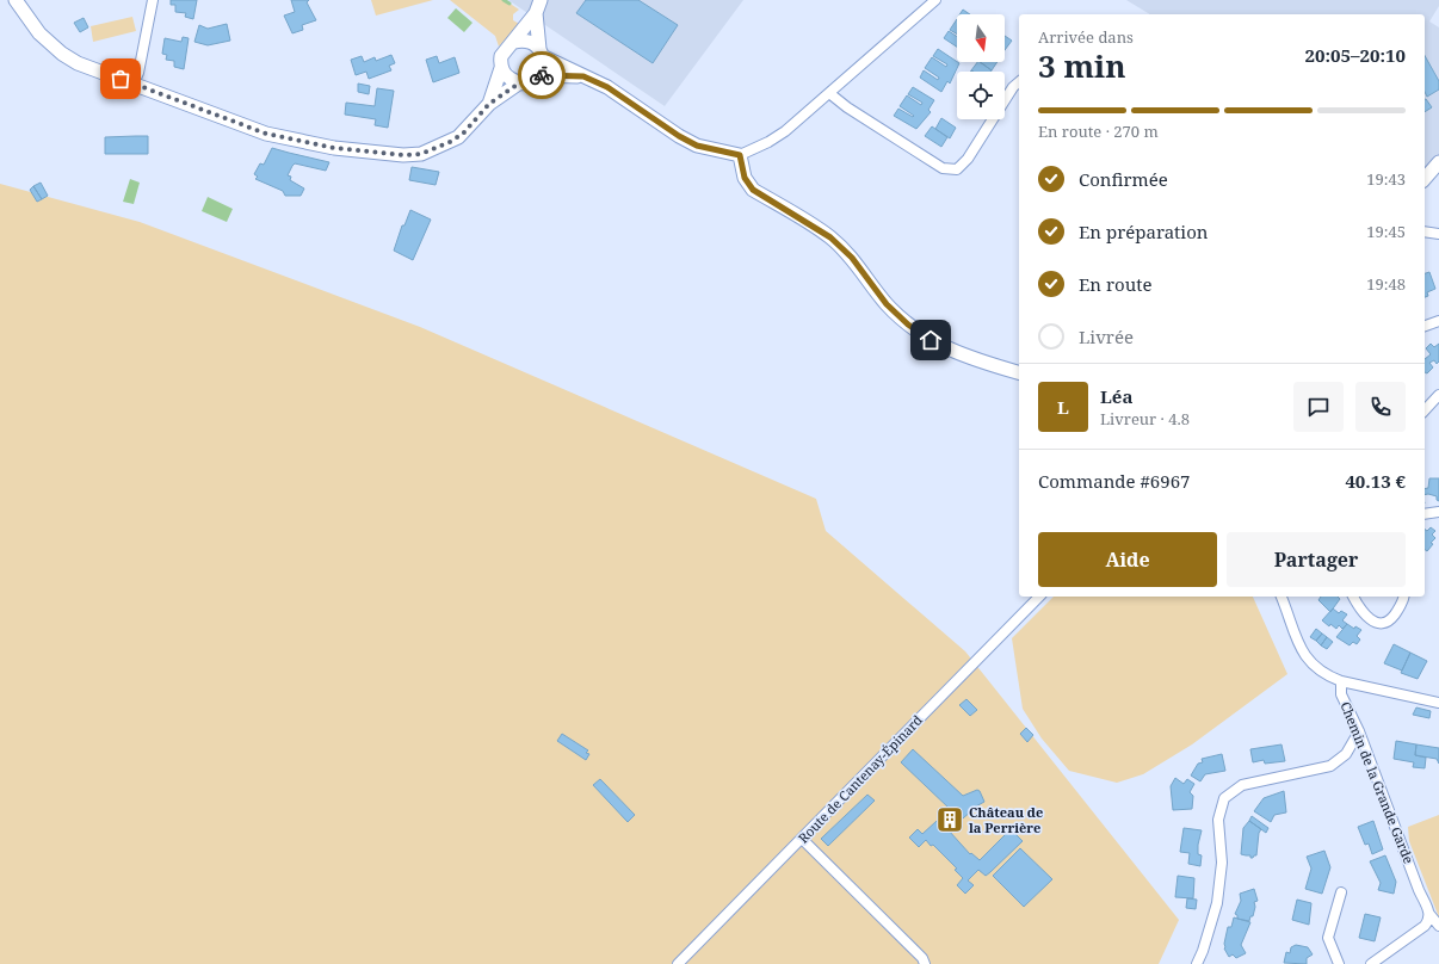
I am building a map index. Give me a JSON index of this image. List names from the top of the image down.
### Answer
{
  "streets": {
    "street": ["Route de Cantenay-Épinard", "Chemin de la Grande Garde"]
  },
  "places": {
    "building": ["Château de la Perrière"]
  },
  "north": "bottom",
  "page": {
    "heading": ["3 min", "Arrivée dans", "20:05–20:10"],
    "panel": [
      "Léa",
      "Livreur · 4.8",
      "Commande #6967",
      "40.13 €"
    ],
    "bar": "En route · 270 m",
    "list": [
      ["Confirmée", "19:43"],
      ["En préparation", "19:45"],
      ["En route", "19:48"],
      "Livrée"
    ],
    "round": "L",
    "buttons": ["Aide", "Partager"]
  }
}
